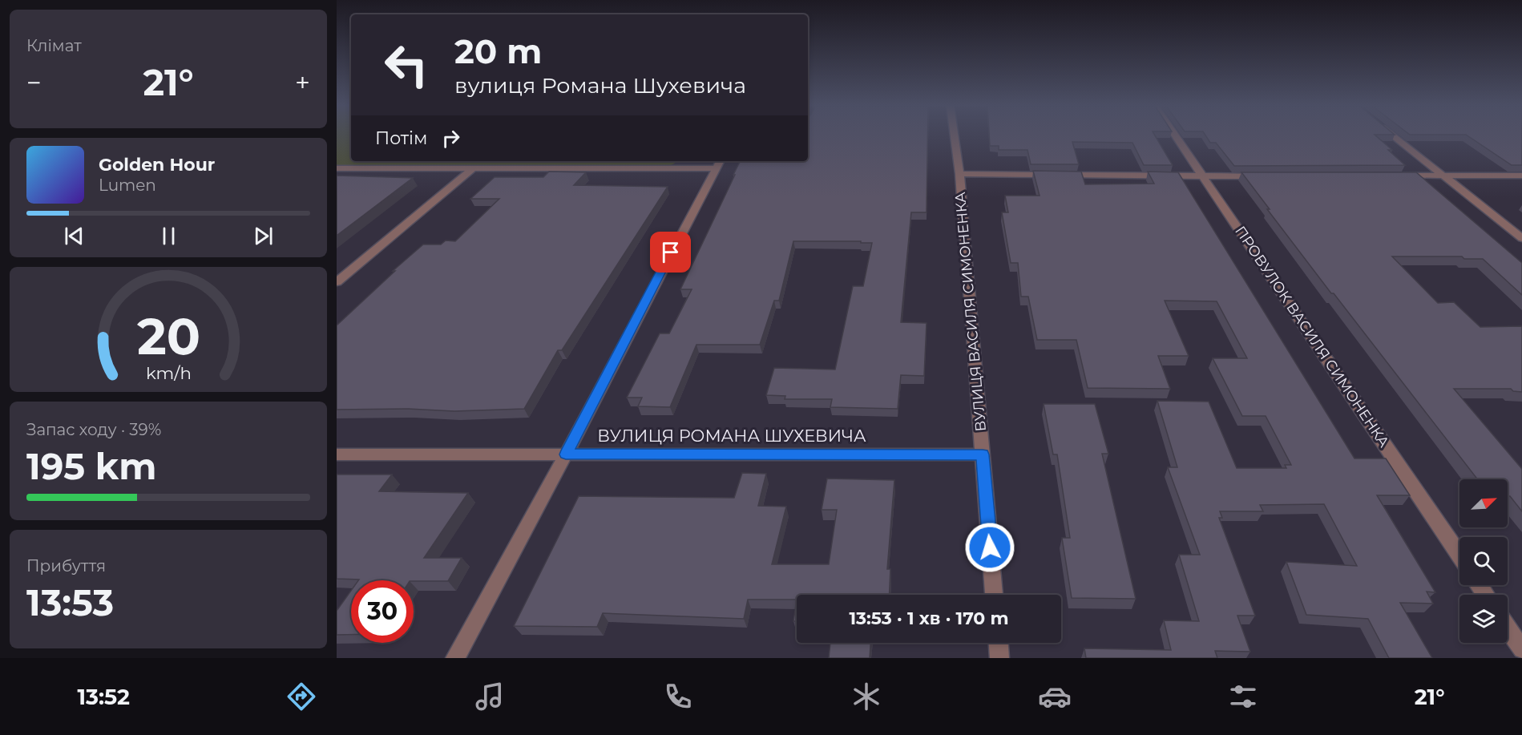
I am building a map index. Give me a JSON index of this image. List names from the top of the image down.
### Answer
{
  "streets": {
    "street": ["ВУЛИЦЯ ВАСИЛЯ СИМОНЕНКА", "ПРОВУЛОК ВАСИЛЯ СИМОНЕНКА", "ВУЛИЦЯ РОМАНА ШУХЕВИЧА"]
  },
  "crossings": [
    ["ВУЛИЦЯ ВАСИЛЯ СИМОНЕНКА", "ВУЛИЦЯ РОМАНА ШУХЕВИЧА"]
  ],
  "north": "top right",
  "page": {
    "tile": [
      "Клімат",
      ["Запас ходу · 39%", "195 km"],
      ["Прибуття", "13:53"]
    ],
    "turn": ["20 m", "вулиця Романа Шухевича"],
    "heat": ["−", "21°", "+"],
    "then": "Потім",
    "song": ["Golden Hour", "Lumen"],
    "limit": "30",
    "trip": "13:53 · 1 хв · 170 m",
    "tabs": ["13:52", "21°"],
    "gauge": ["20", "km/h"]
  }
}
